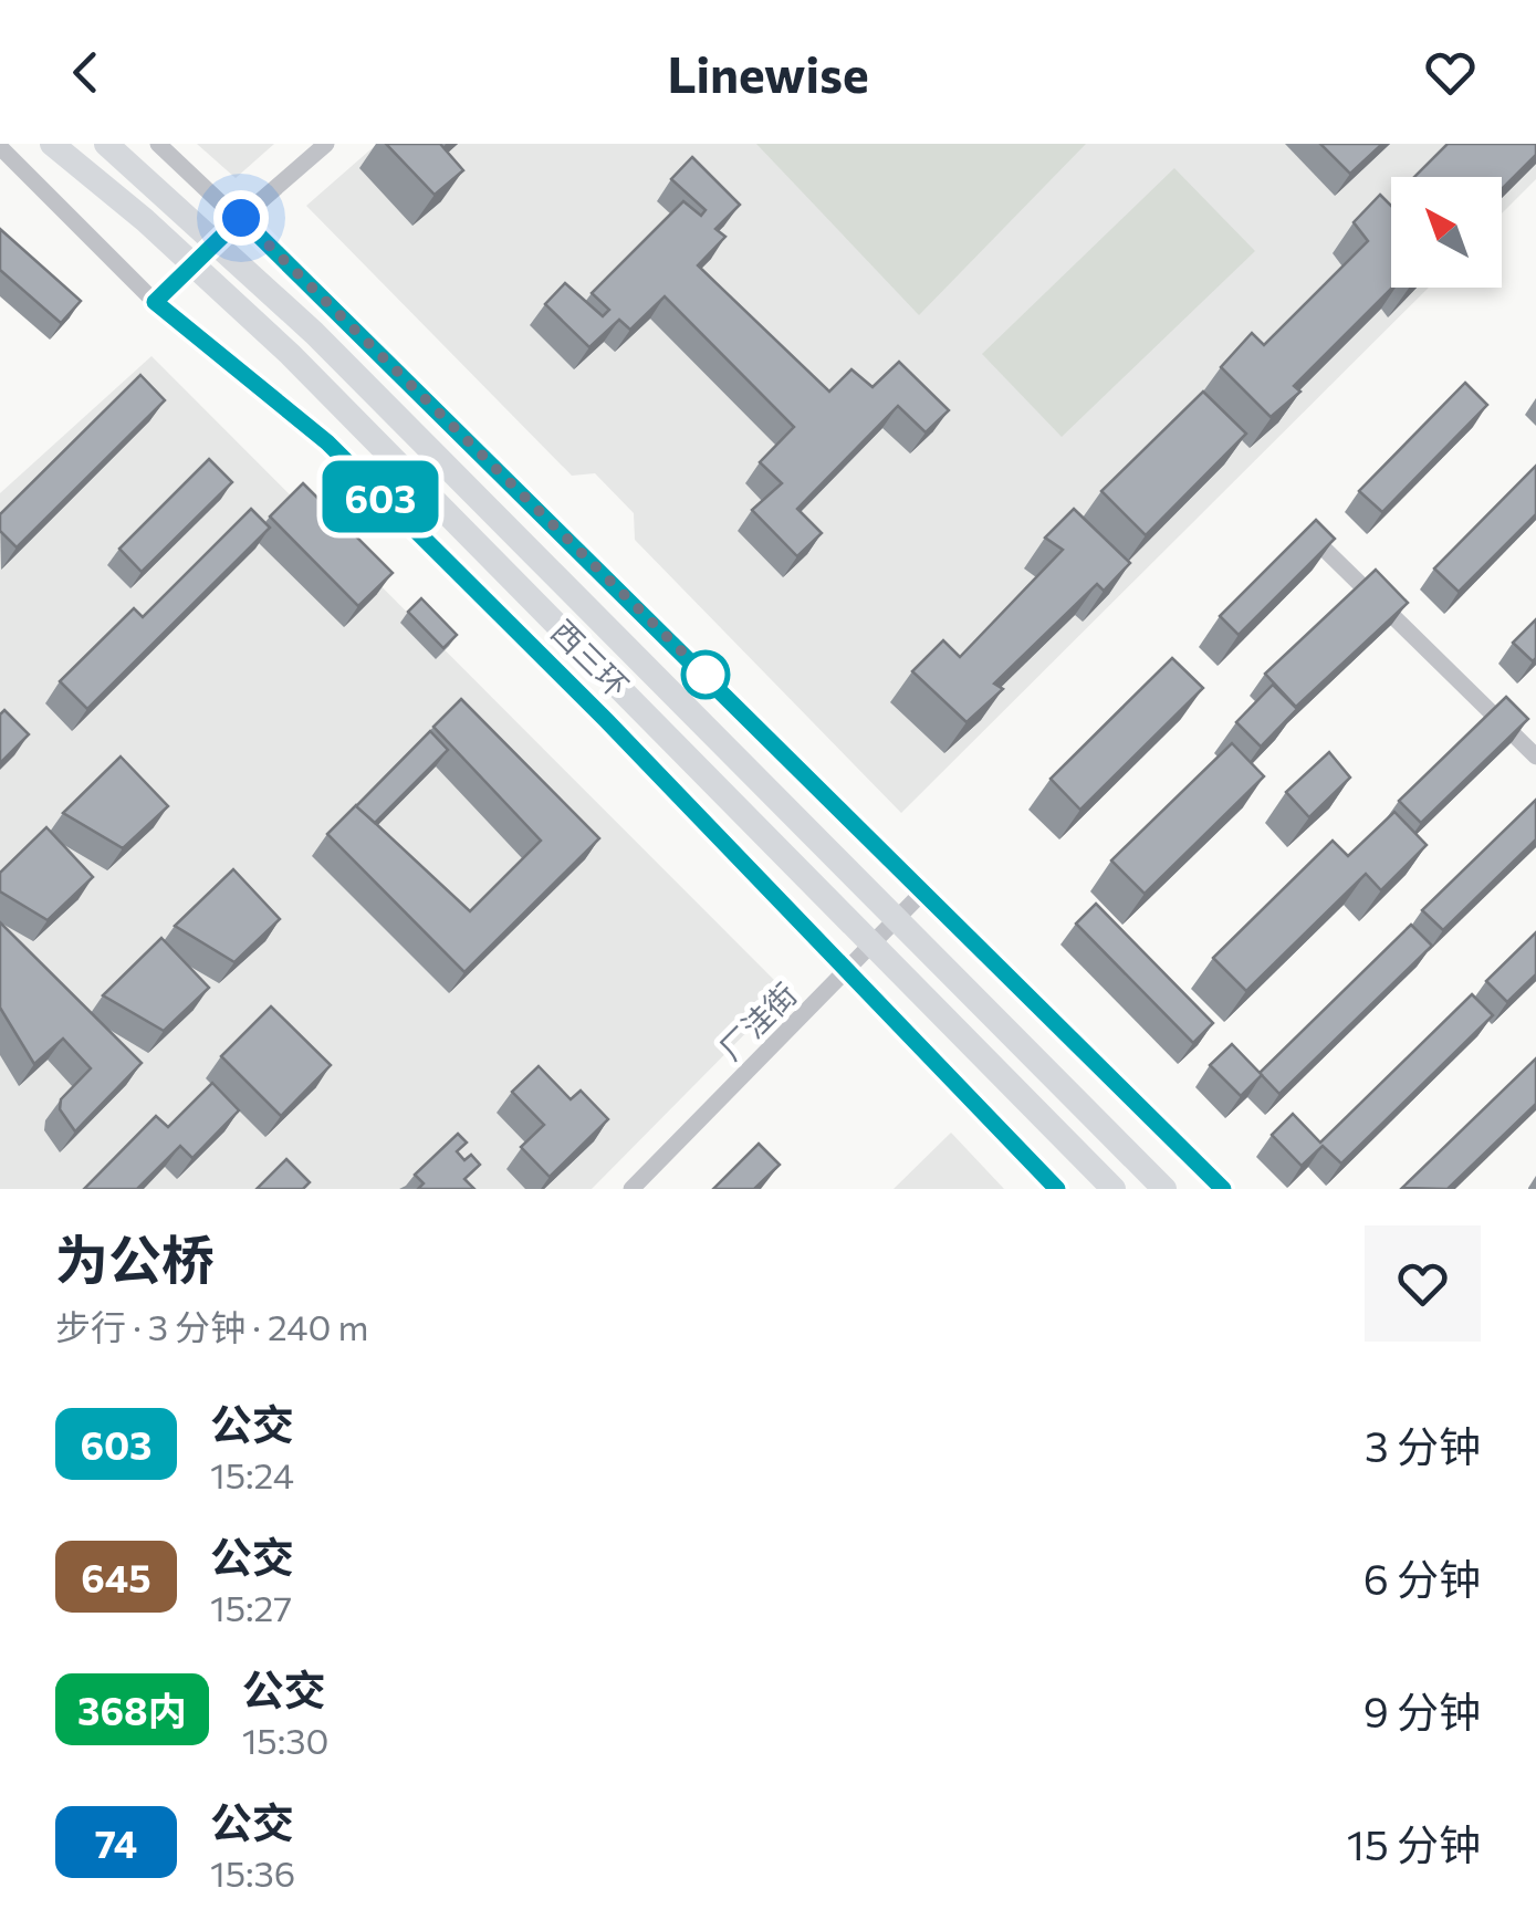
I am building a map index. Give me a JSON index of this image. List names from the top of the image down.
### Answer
{
  "streets": {
    "highway": ["西三环"],
    "street": ["厂洼街"]
  },
  "lines": ["bus line 603"],
  "north": "top left",
  "page": {
    "header": "Linewise",
    "on_map": "603",
    "heading": ["为公桥", "步行 · 3 分钟 · 240 m"],
    "list": [
      {
        "mark": "603",
        "name": "公交",
        "note": "15:24",
        "value": "3 分钟"
      },
      {
        "mark": "645",
        "name": "公交",
        "note": "15:27",
        "value": "6 分钟"
      },
      {
        "mark": "368内",
        "name": "公交",
        "note": "15:30",
        "value": "9 分钟"
      },
      {
        "mark": "74",
        "name": "公交",
        "note": "15:36",
        "value": "15 分钟"
      }
    ]
  }
}
